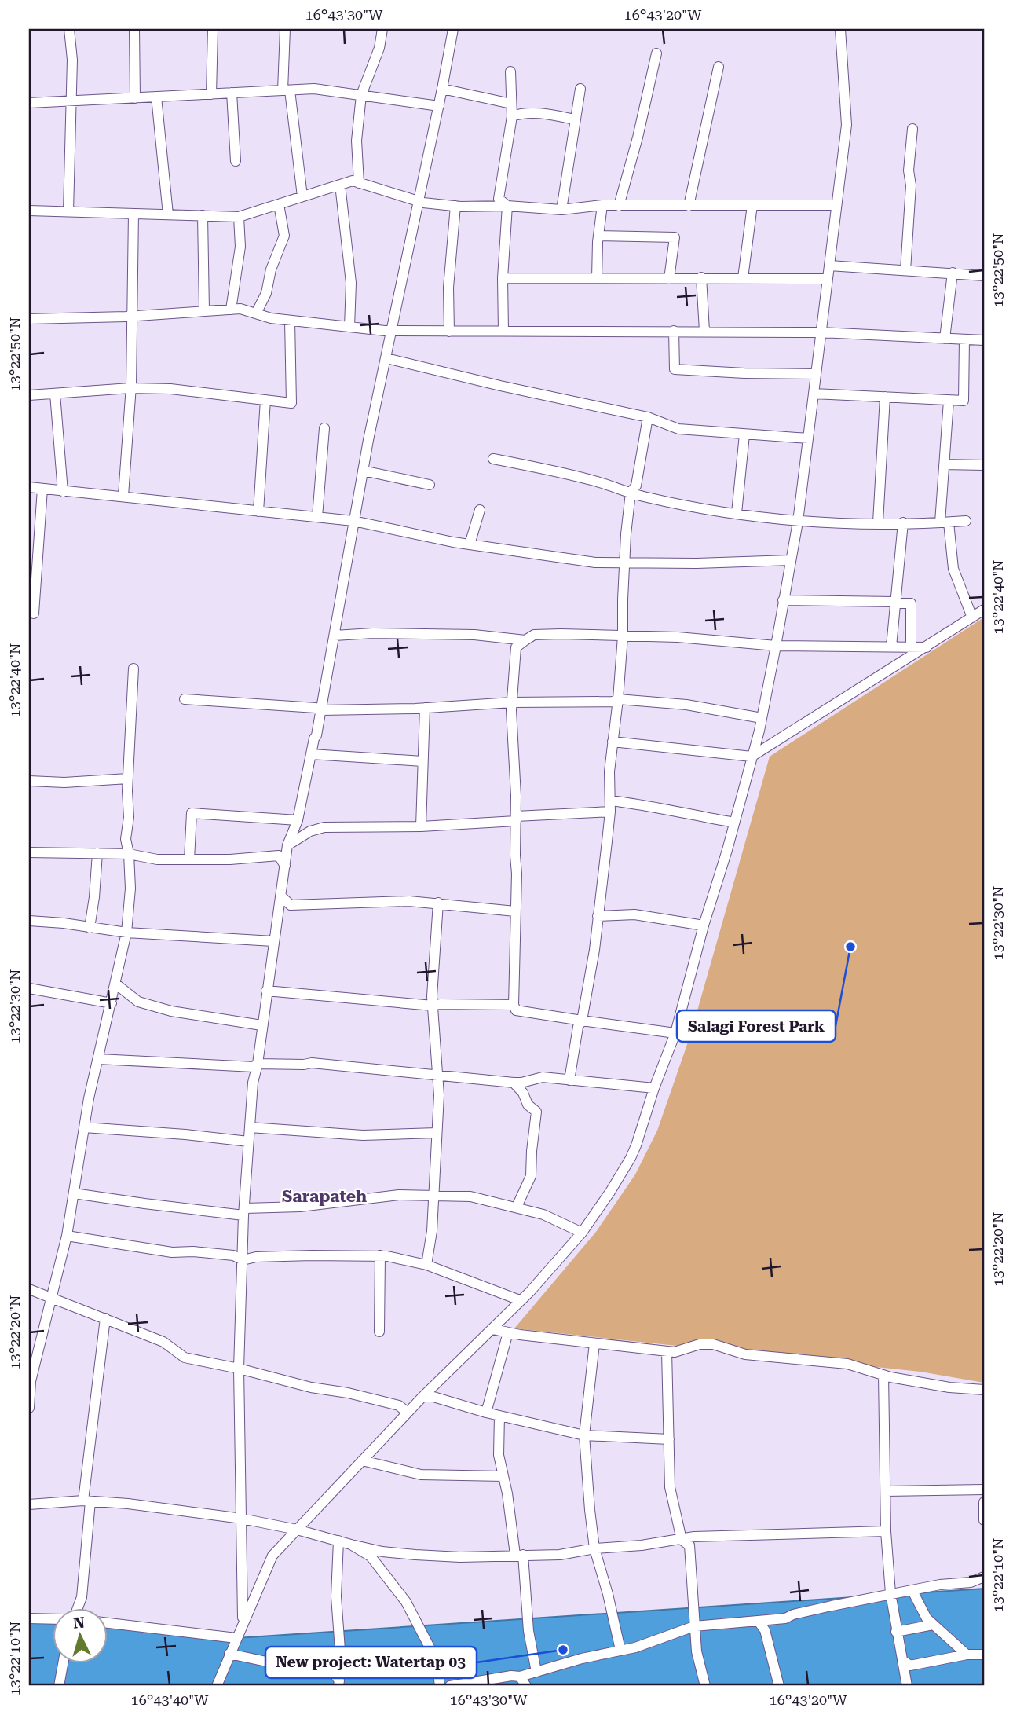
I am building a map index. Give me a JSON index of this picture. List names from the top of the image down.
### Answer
{
  "districts": ["Sarapateh"],
  "places": ["Salagi Forest Park", "New project: Watertap 03"],
  "north": "top",
  "coordinates": [
    "16°43'30\"W",
    "16°43'20\"W",
    "13°22'50\"N",
    "13°22'40\"N",
    "13°22'30\"N",
    "13°22'20\"N",
    "13°22'10\"N",
    "16°43'40\"W"
  ]
}
